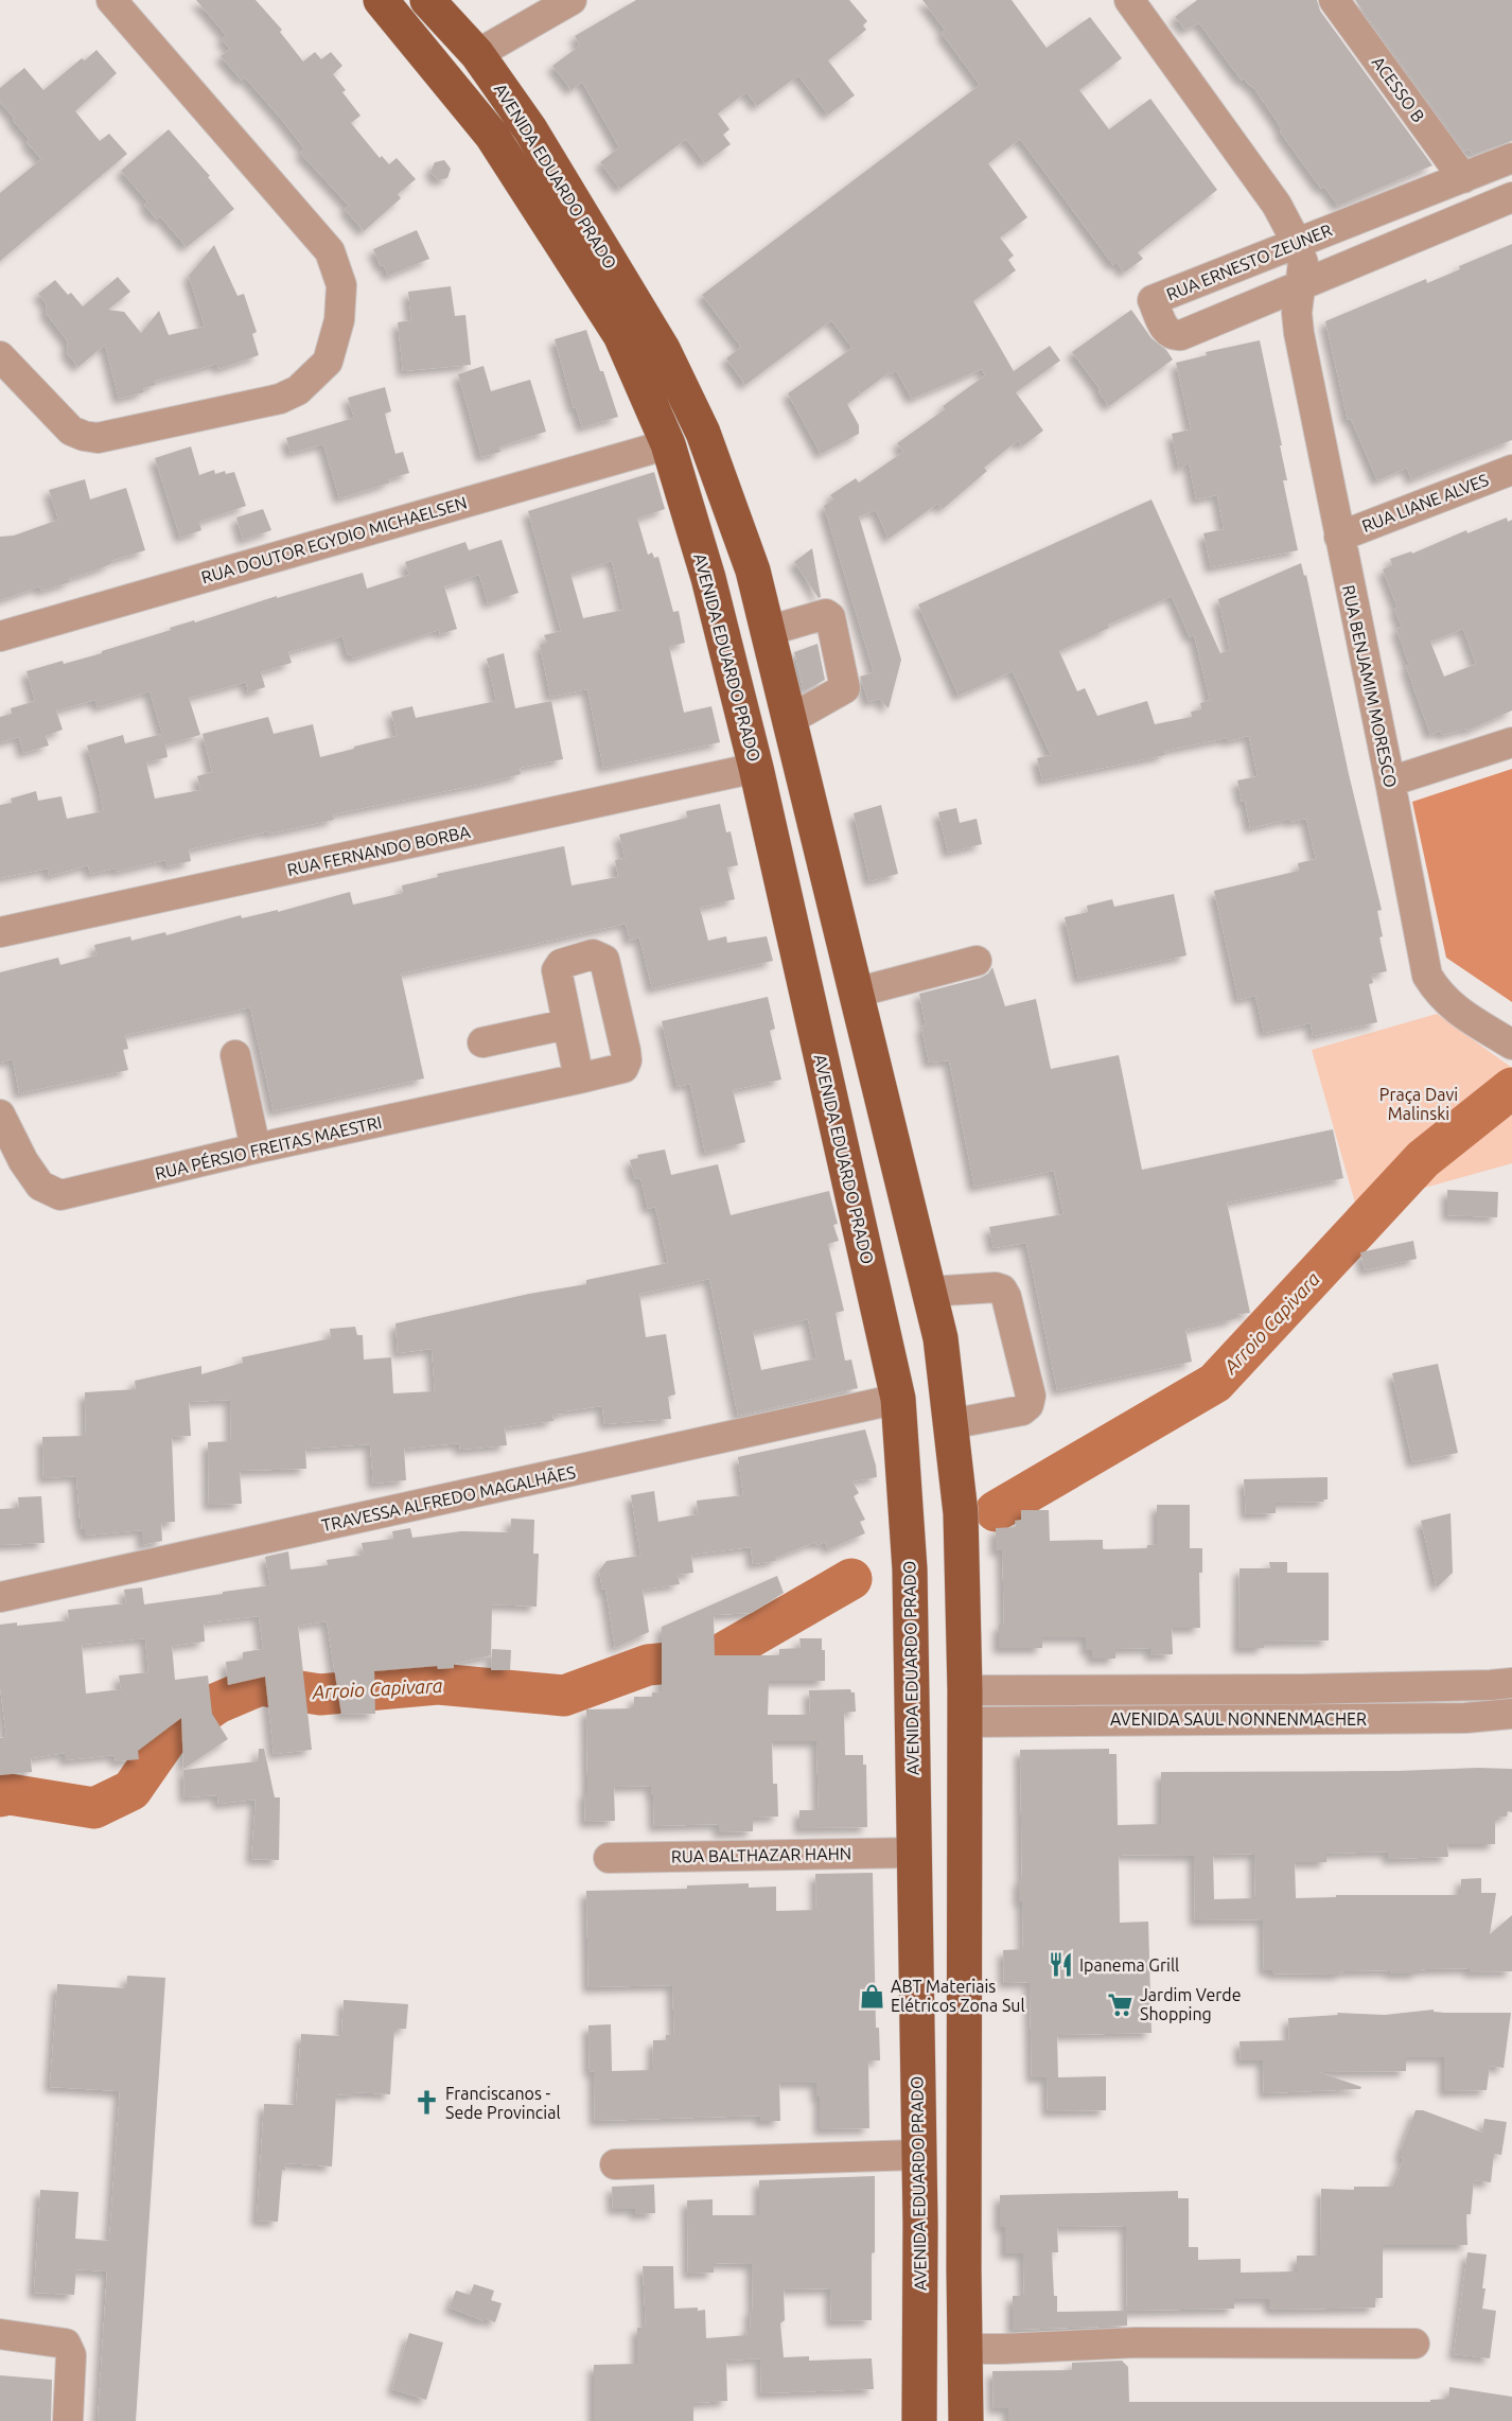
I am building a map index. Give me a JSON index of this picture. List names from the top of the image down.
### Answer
{
  "streets": {
    "main road": ["AVENIDA EDUARDO PRADO"],
    "street": [
      "ACESSO B",
      "RUA ERNESTO ZEUNER",
      "RUA LIANE ALVES",
      "RUA DOUTOR EGYDIO MICHAELSEN",
      "RUA BENJAMIM MORESCO",
      "RUA FERNANDO BORBA",
      "RUA PÉRSIO FREITAS MAESTRI",
      "TRAVESSA ALFREDO MAGALHÃES",
      "AVENIDA SAUL NONNENMACHER",
      "RUA BALTHAZAR HAHN"
    ]
  },
  "crossings": [
    ["ACESSO B", "RUA ERNESTO ZEUNER"],
    ["AVENIDA EDUARDO PRADO", "RUA DOUTOR EGYDIO MICHAELSEN"],
    ["AVENIDA EDUARDO PRADO", "RUA FERNANDO BORBA"],
    ["AVENIDA EDUARDO PRADO", "TRAVESSA ALFREDO MAGALHÃES"],
    ["AVENIDA EDUARDO PRADO", "AVENIDA SAUL NONNENMACHER"],
    ["AVENIDA EDUARDO PRADO", "RUA BALTHAZAR HAHN"],
    ["RUA ERNESTO ZEUNER", "RUA BENJAMIM MORESCO"],
    ["RUA LIANE ALVES", "RUA BENJAMIM MORESCO"]
  ],
  "water": ["Arroio Capivara"],
  "parks": ["Praça Davi Malinski"],
  "places": {
    "restaurant": ["Ipanema Grill"],
    "shop": ["ABT Materiais Elétricos Zona Sul"],
    "supermarket": ["Jardim Verde Shopping"],
    "church": ["Franciscanos - Sede Provincial"]
  }
}
